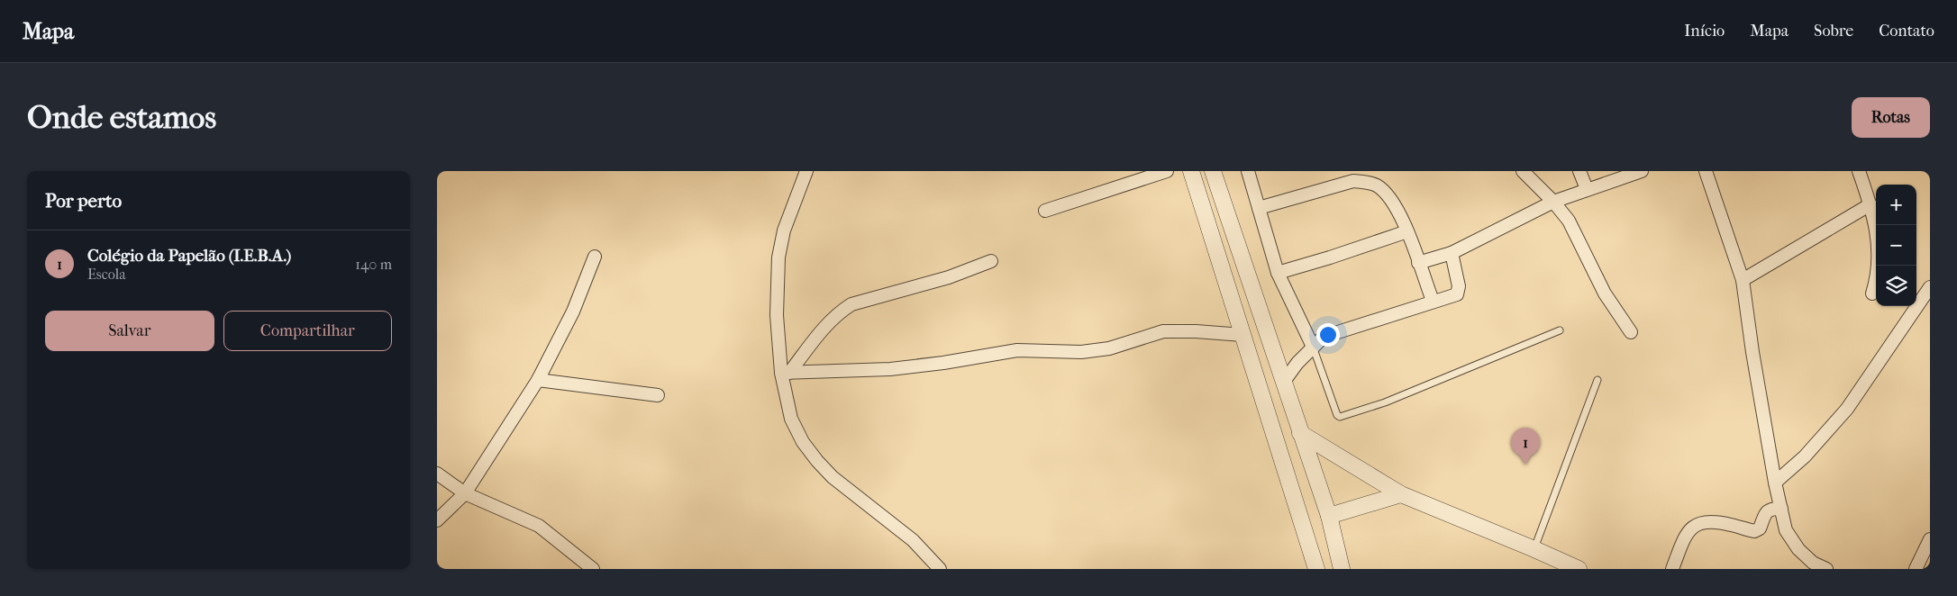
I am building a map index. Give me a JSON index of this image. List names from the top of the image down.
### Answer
{
  "page": {
    "header": "Mapa",
    "nav": [
      "Início",
      "Mapa",
      "Sobre",
      "Contato"
    ],
    "buttons": [
      "Rotas",
      ["Salvar", "Compartilhar"]
    ],
    "title": "Onde estamos",
    "heading": "Por perto",
    "map_buttons": ["+", "−"],
    "list": [
      {
        "mark": "1",
        "name": "Colégio da Papelão (I.E.B.A.)",
        "note": "Escola",
        "value": "140 m"
      }
    ],
    "pins": "1"
  }
}
